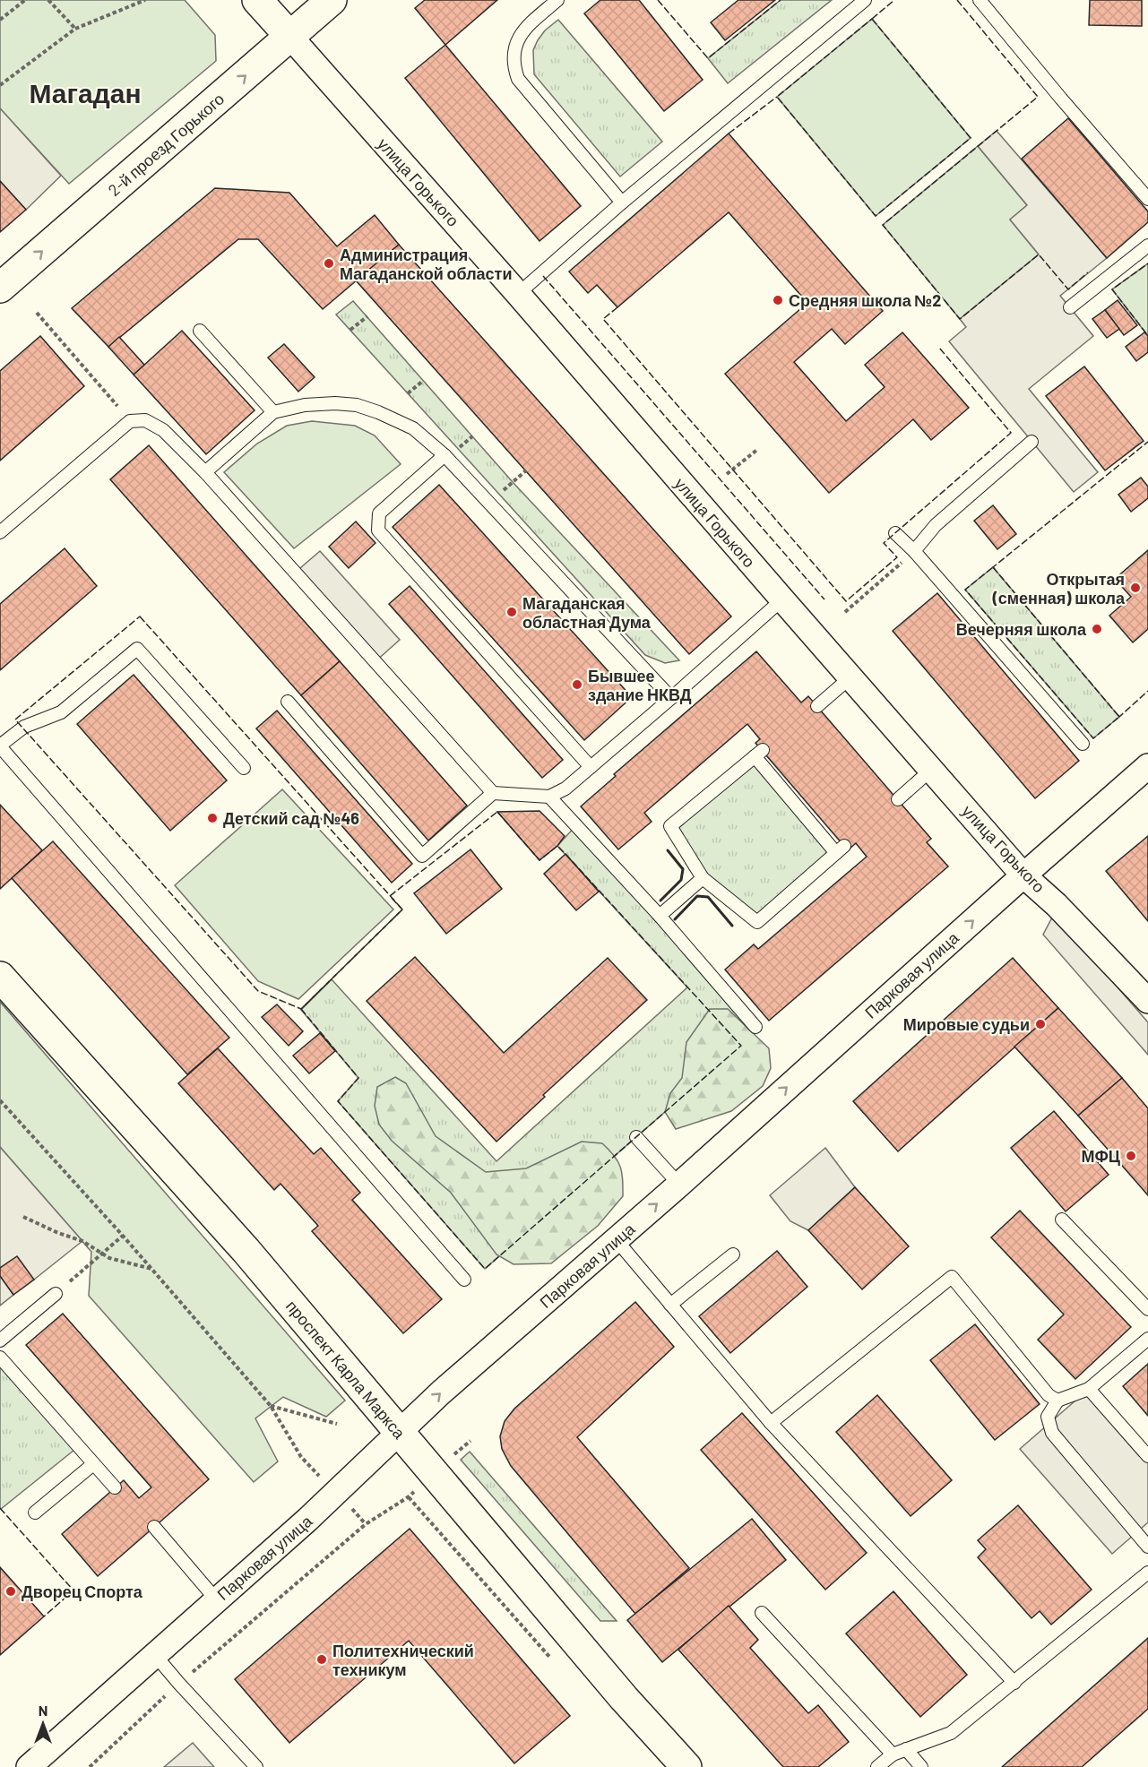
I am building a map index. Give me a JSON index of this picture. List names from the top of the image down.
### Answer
{
  "streets": {
    "street": [
      "2-й проезд Горького",
      "улица Горького",
      "Парковая улица",
      "проспект Карла Маркса"
    ]
  },
  "crossings": [
    ["2-й проезд Горького", "улица Горького"],
    ["улица Горького", "Парковая улица"],
    ["Парковая улица", "проспект Карла Маркса"]
  ],
  "one_way": ["2-й проезд Горького", "Парковая улица"],
  "districts": ["Магадан"],
  "places": [
    "Администрация Магаданской области",
    "Средняя школа №2",
    "Открытая (сменная) школа",
    "Магаданская областная Дума",
    "Вечерняя школа",
    "Бывшее здание НКВД",
    "Детский сад №46",
    "Мировые судьи",
    "МФЦ",
    "Дворец Спорта",
    "Политехнический техникум"
  ],
  "north": "top"
}
